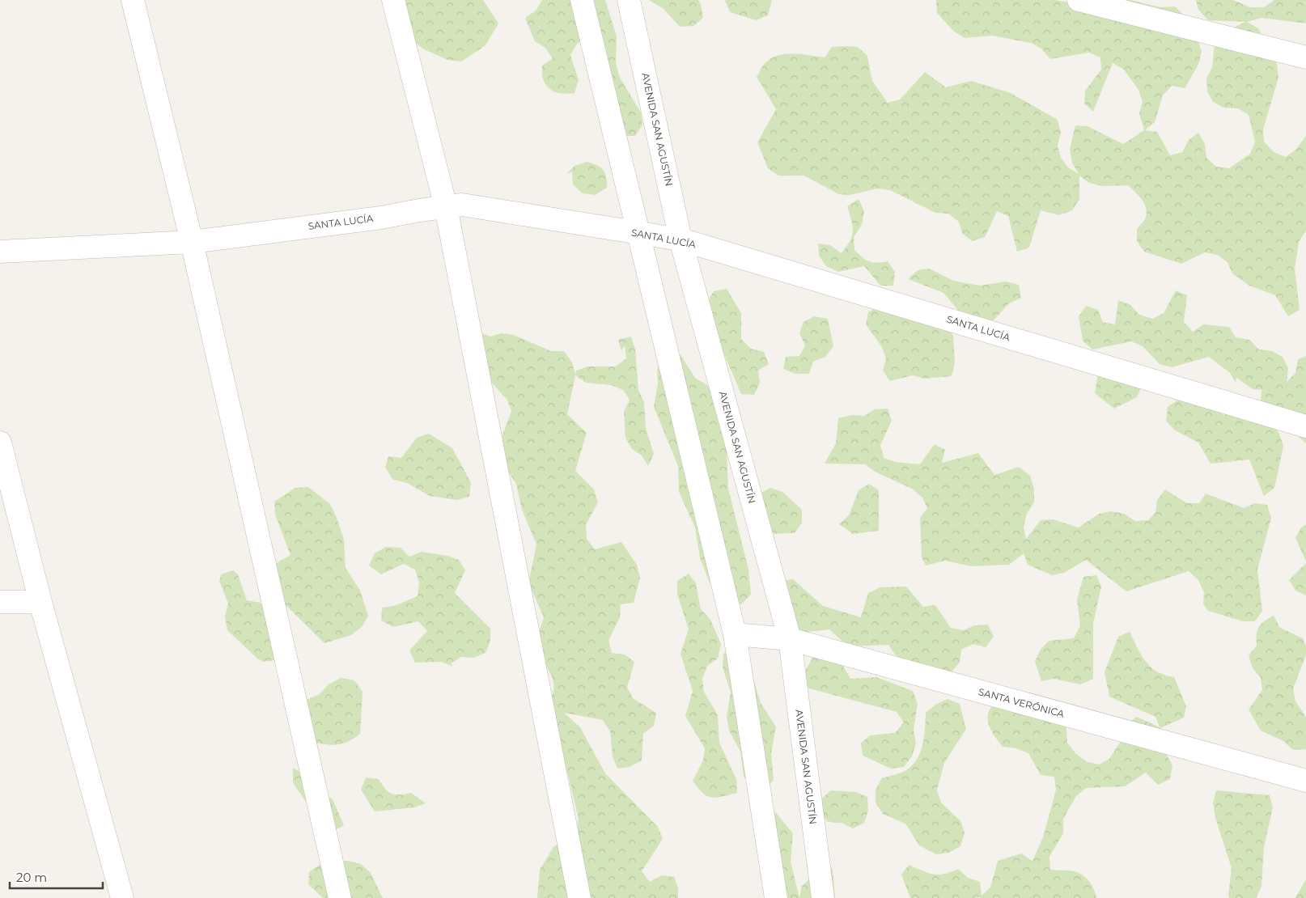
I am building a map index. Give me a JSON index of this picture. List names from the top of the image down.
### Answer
{
  "streets": {
    "street": ["AVENIDA SAN AGUSTÍN", "SANTA LUCÍA", "SANTA VERÓNICA"]
  },
  "crossings": [
    ["AVENIDA SAN AGUSTÍN", "SANTA LUCÍA"],
    ["AVENIDA SAN AGUSTÍN", "SANTA VERÓNICA"]
  ],
  "scale_bar": "20 m"
}
